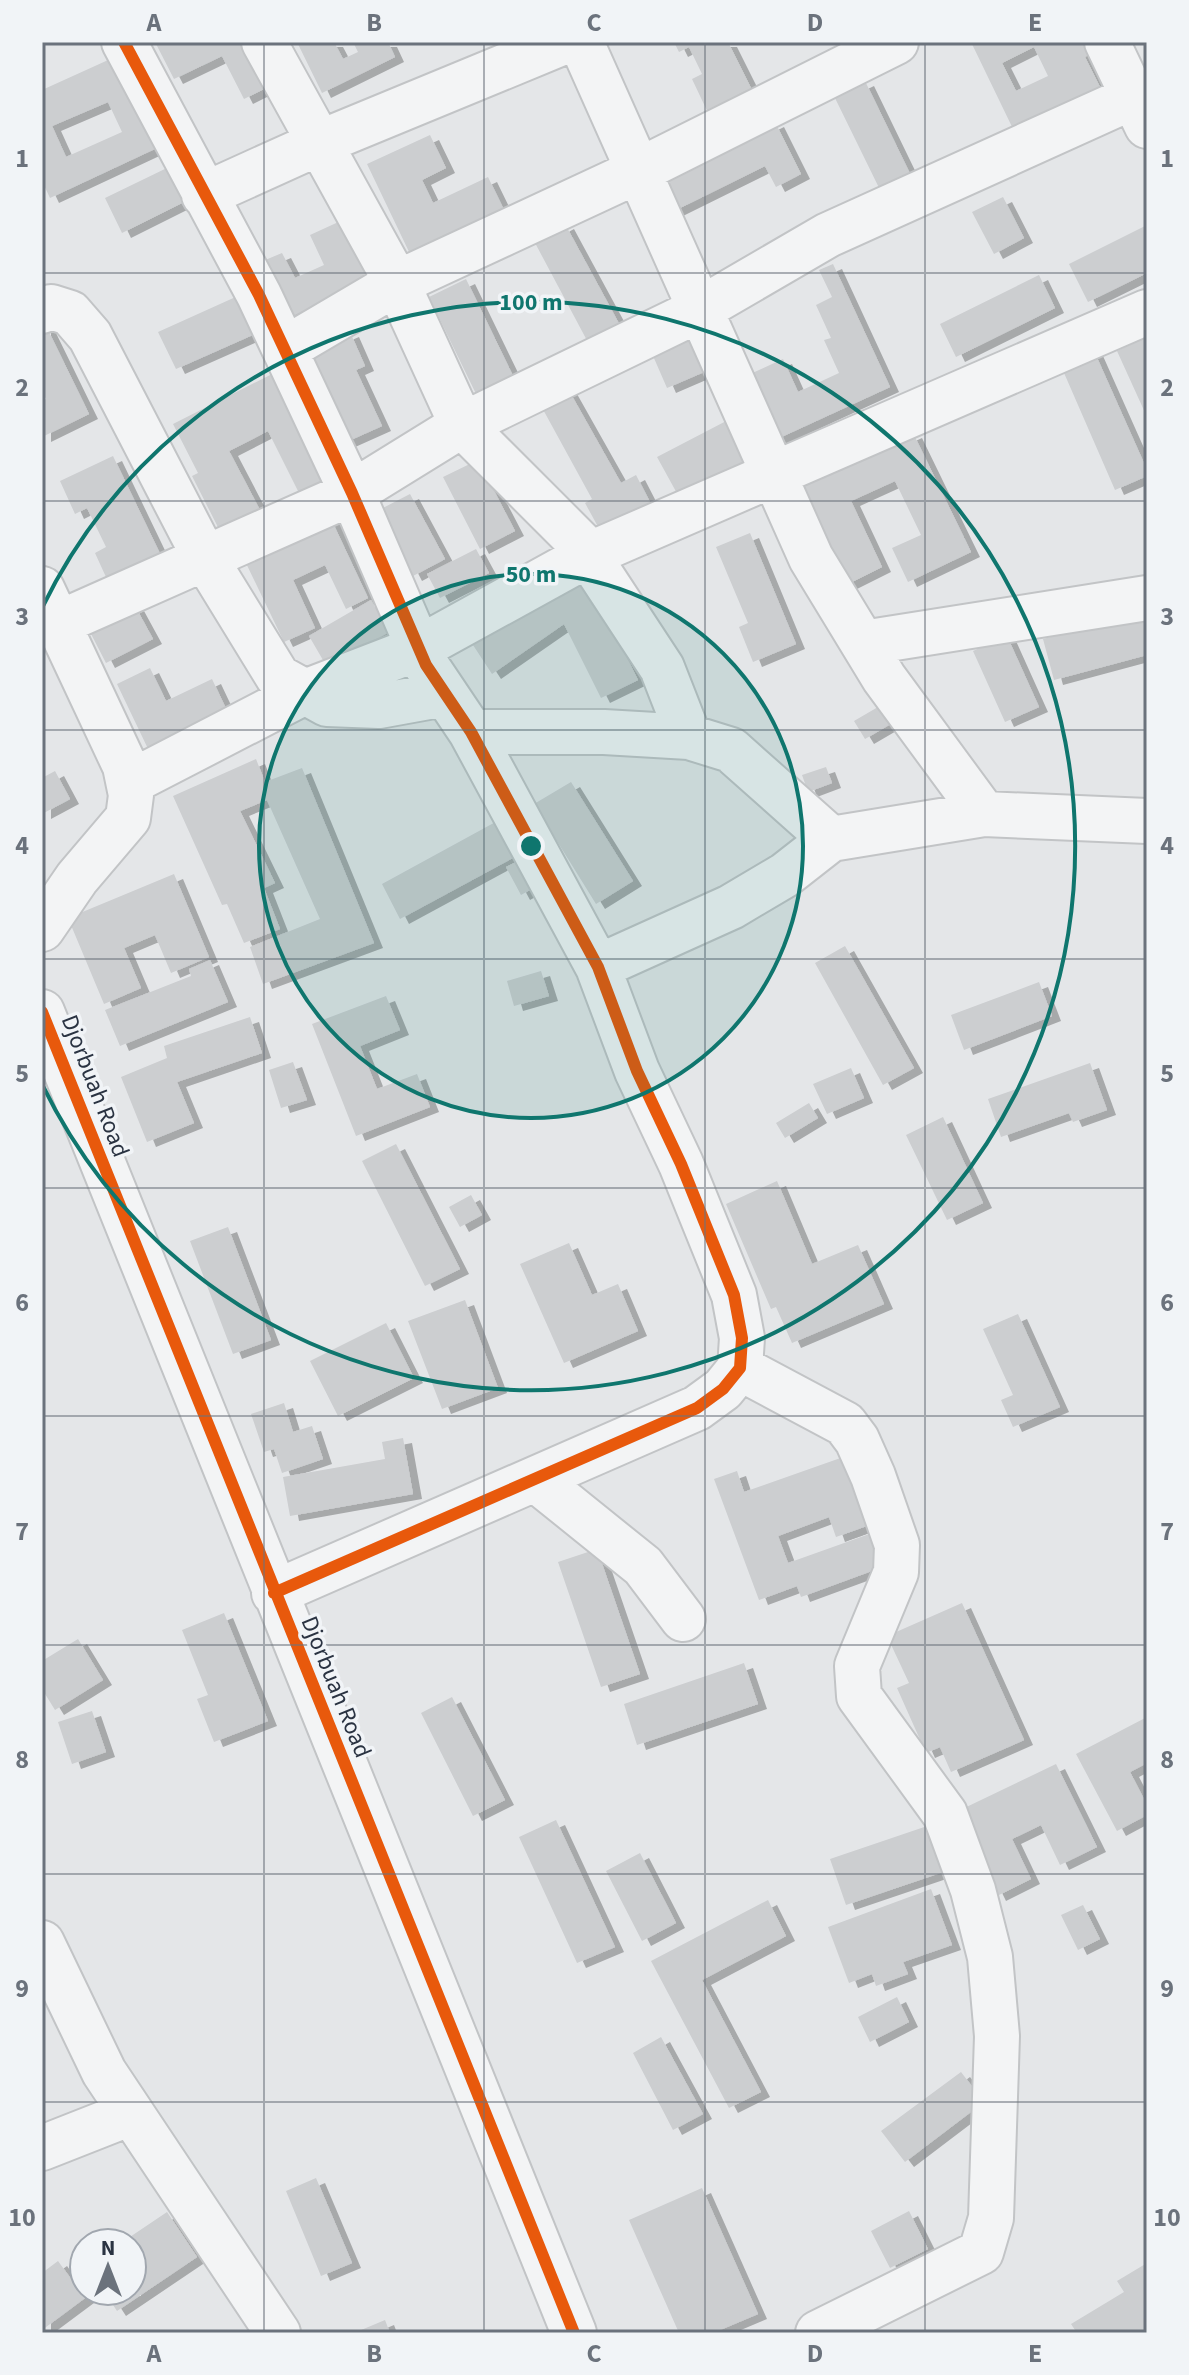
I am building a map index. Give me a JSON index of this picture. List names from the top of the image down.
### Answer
{
  "streets": {
    "street": ["Djorbuah Road"]
  },
  "north": "top",
  "grid": {
    "columns": [
      "A",
      "B",
      "C",
      "D",
      "E"
    ],
    "rows": [
      "1",
      "2",
      "3",
      "4",
      "5",
      "6",
      "7",
      "8",
      "9",
      "10"
    ]
  },
  "rings": ["100 m", "50 m"]
}
